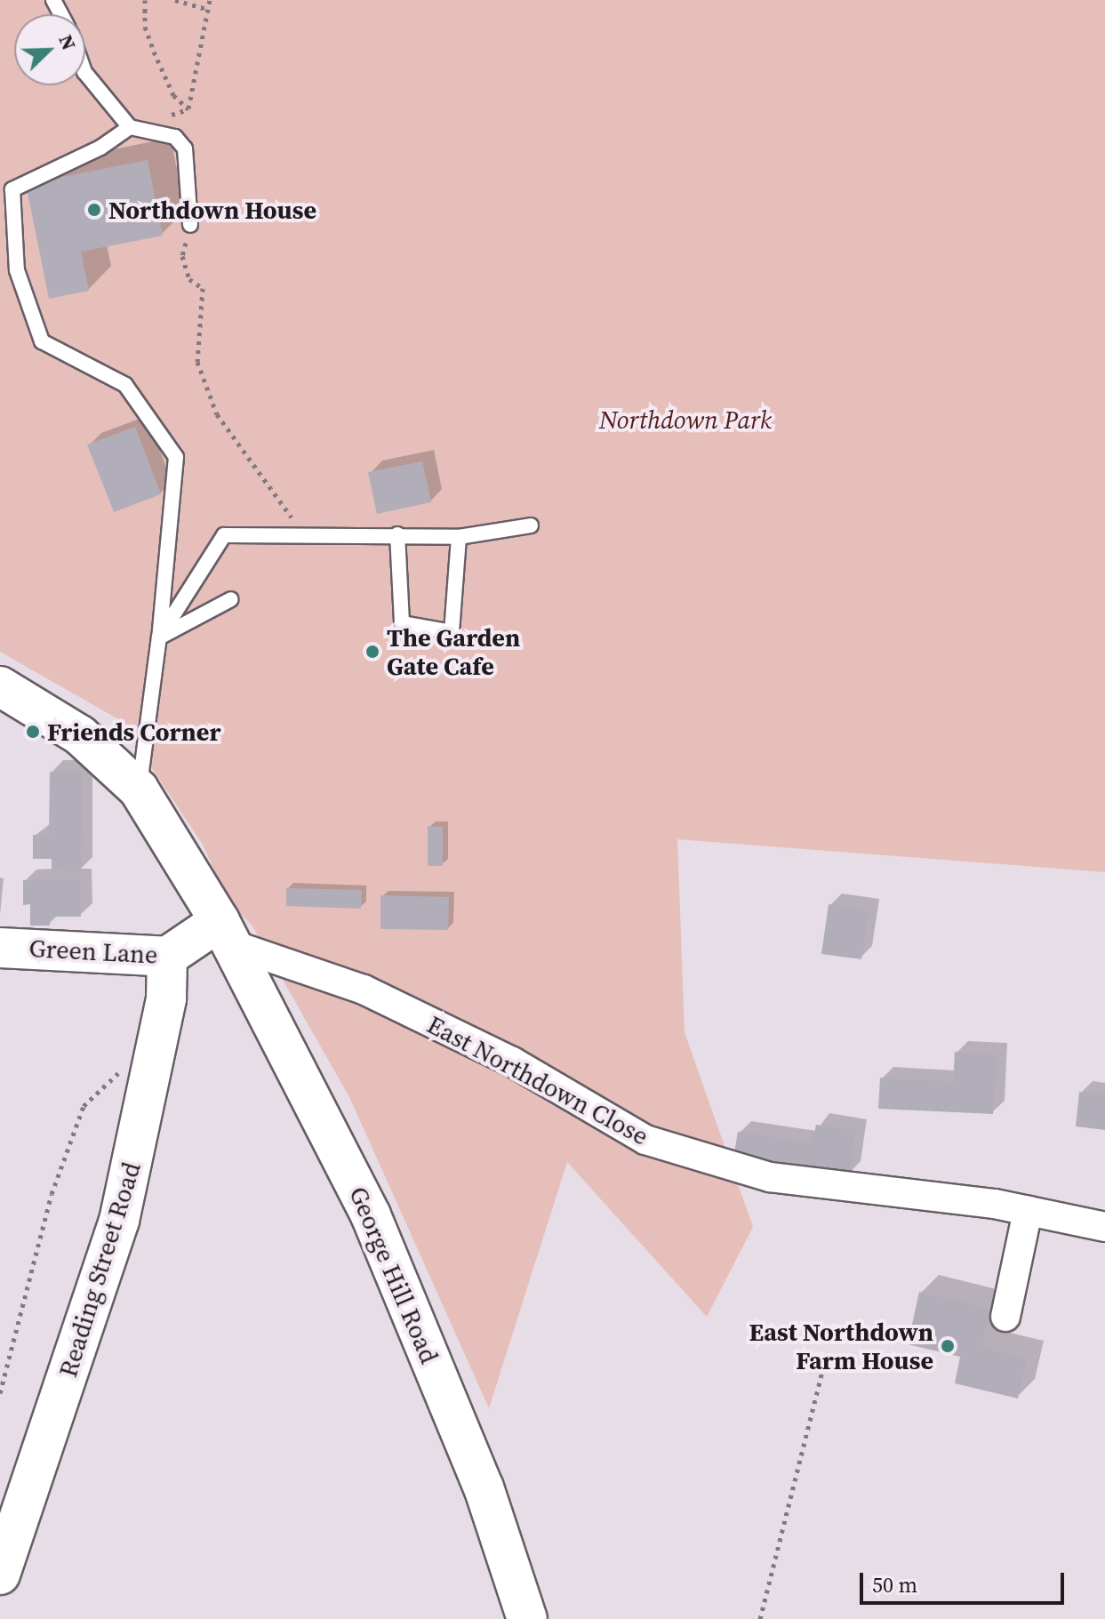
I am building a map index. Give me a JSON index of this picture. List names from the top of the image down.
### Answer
{
  "streets": {
    "main road": ["Green Lane", "Reading Street Road", "George Hill Road"],
    "street": ["East Northdown Close"]
  },
  "crossings": [
    ["Green Lane", "East Northdown Close"],
    ["Green Lane", "Reading Street Road"],
    ["Green Lane", "George Hill Road"],
    ["East Northdown Close", "George Hill Road"]
  ],
  "parks": ["Northdown Park"],
  "places": [
    "Northdown House",
    "The Garden Gate Cafe",
    "Friends Corner",
    "East Northdown Farm House"
  ],
  "scale_bar": "50 m",
  "north": "top right"
}
